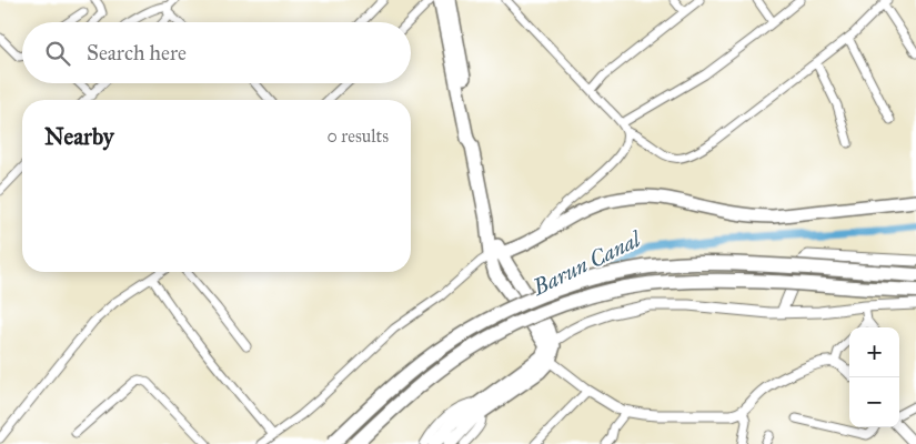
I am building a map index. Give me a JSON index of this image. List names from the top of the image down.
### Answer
{
  "water": ["Barun Canal"],
  "page": {
    "search": "Search here",
    "heading": ["Nearby", "0 results"],
    "map_buttons": ["+", "−"]
  }
}
